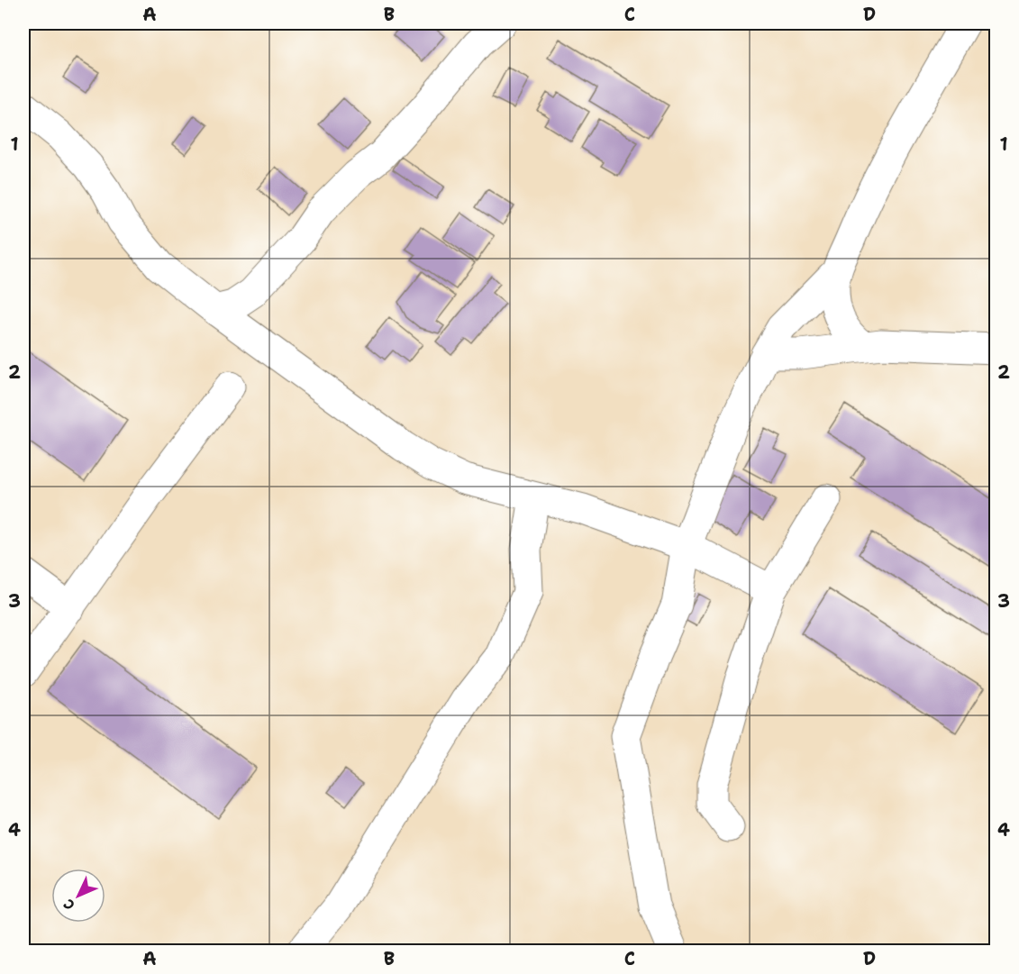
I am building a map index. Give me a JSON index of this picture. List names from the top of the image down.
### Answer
{
  "north": "bottom left",
  "grid": {
    "columns": [
      "A",
      "B",
      "C",
      "D"
    ],
    "rows": [
      "1",
      "2",
      "3",
      "4"
    ]
  }
}
